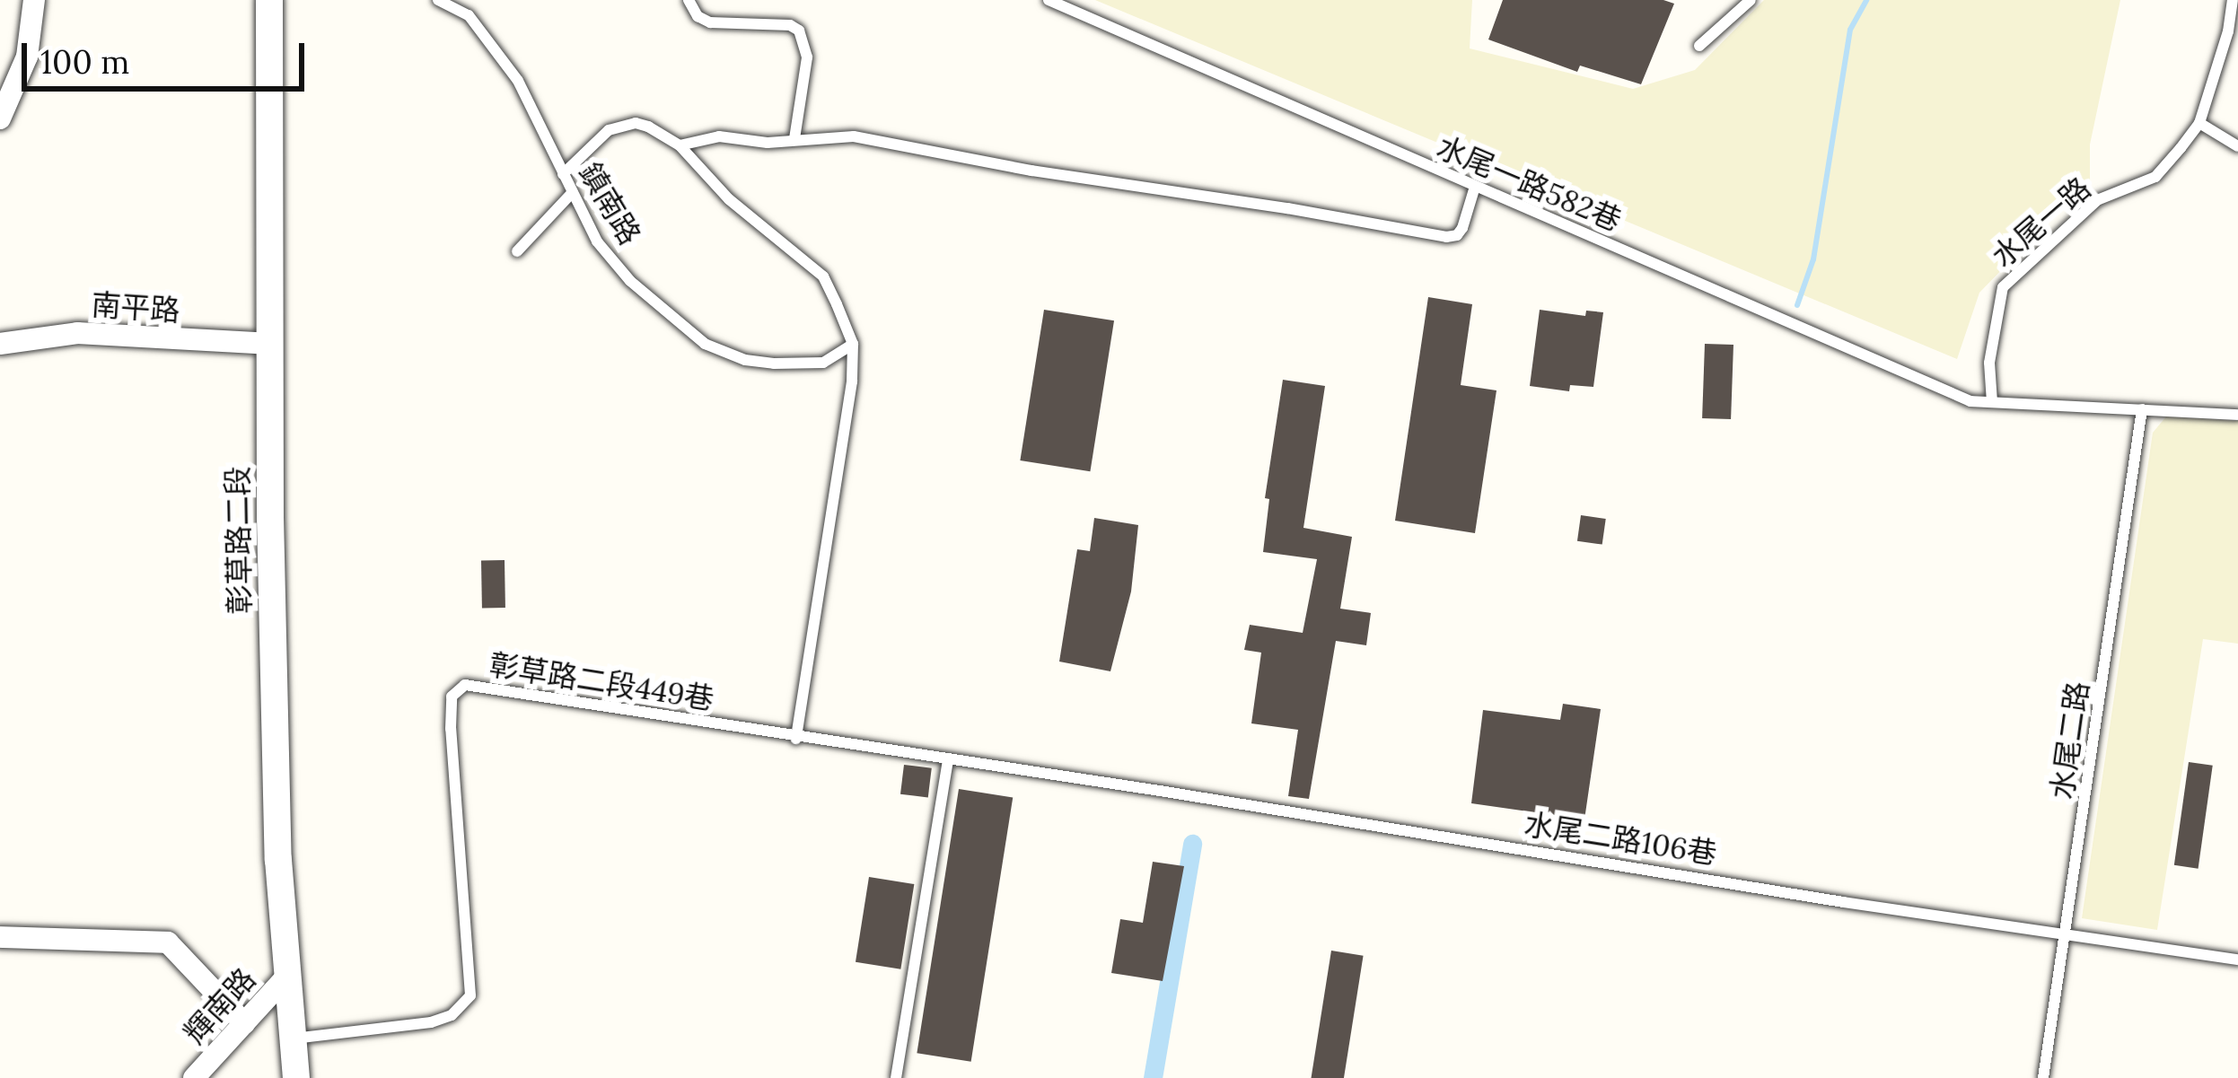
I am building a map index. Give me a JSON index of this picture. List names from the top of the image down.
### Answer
{
  "streets": {
    "street": ["南平路", "彰草路二段", "輝南路"],
    "lane": [
      "水尾一路582巷",
      "鎮南路",
      "水尾一路",
      "彰草路二段449巷",
      "水尾二路",
      "水尾二路106巷"
    ]
  },
  "crossings": [
    ["水尾一路582巷", "水尾一路"],
    ["水尾一路582巷", "水尾二路"],
    ["南平路", "彰草路二段"],
    ["彰草路二段", "彰草路二段449巷"],
    ["彰草路二段", "輝南路"],
    ["彰草路二段449巷", "水尾二路106巷"],
    ["水尾二路", "水尾二路106巷"]
  ],
  "scale_bar": "100 m"
}
